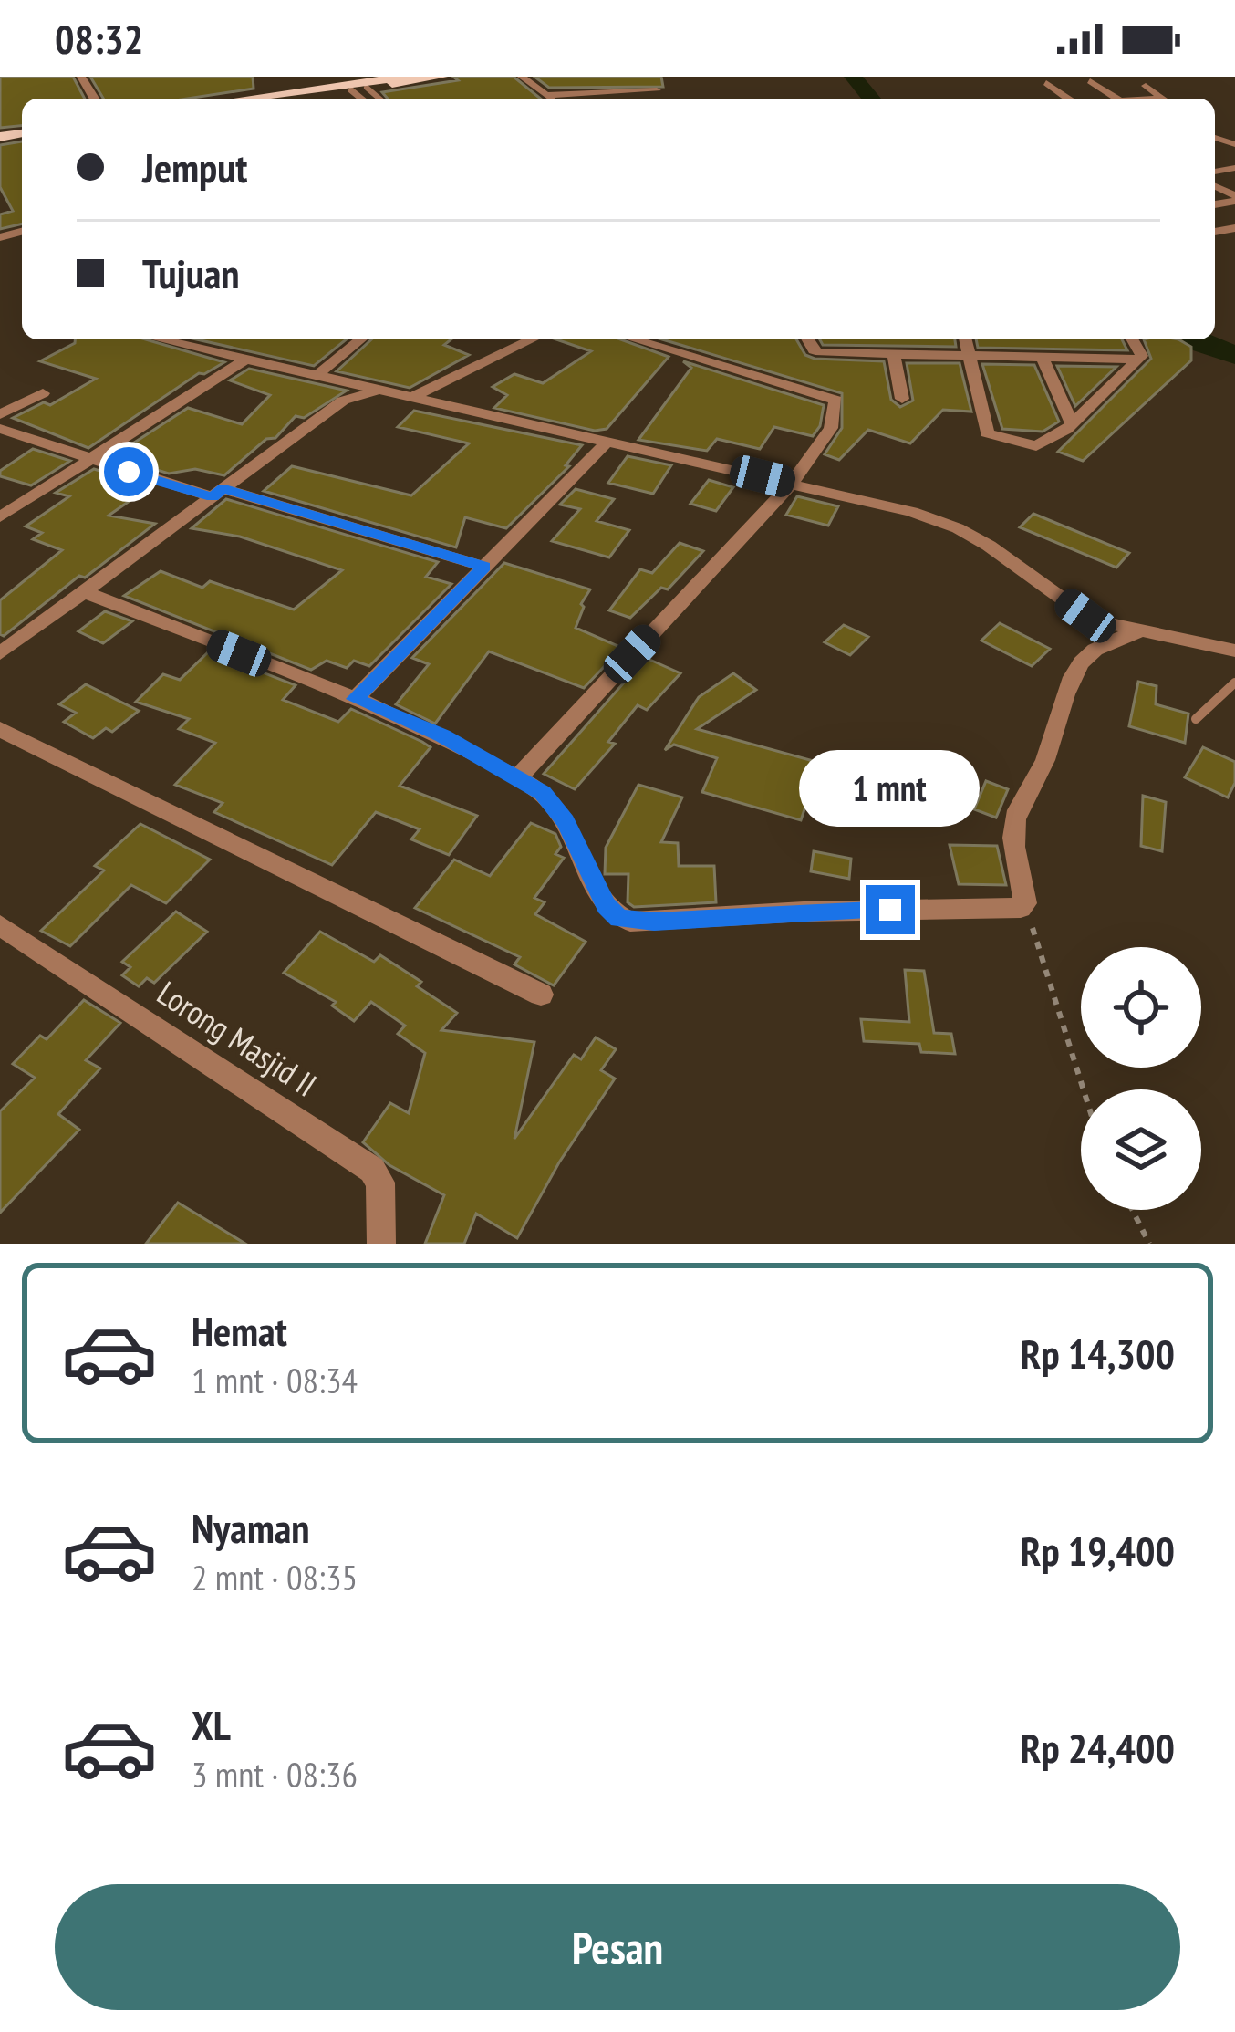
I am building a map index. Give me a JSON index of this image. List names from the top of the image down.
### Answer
{
  "streets": {
    "street": ["Lorong Masjid II"]
  },
  "page": {
    "status": "08:32",
    "banner": ["Jemput", "Tujuan"],
    "bubble": "1 mnt",
    "list": [
      {
        "name": "Hemat",
        "note": "1 mnt · 08:34",
        "value": "Rp 14,300"
      },
      {
        "name": "Nyaman",
        "note": "2 mnt · 08:35",
        "value": "Rp 19,400"
      },
      {
        "name": "XL",
        "note": "3 mnt · 08:36",
        "value": "Rp 24,400"
      }
    ],
    "buttons": "Pesan"
  }
}
